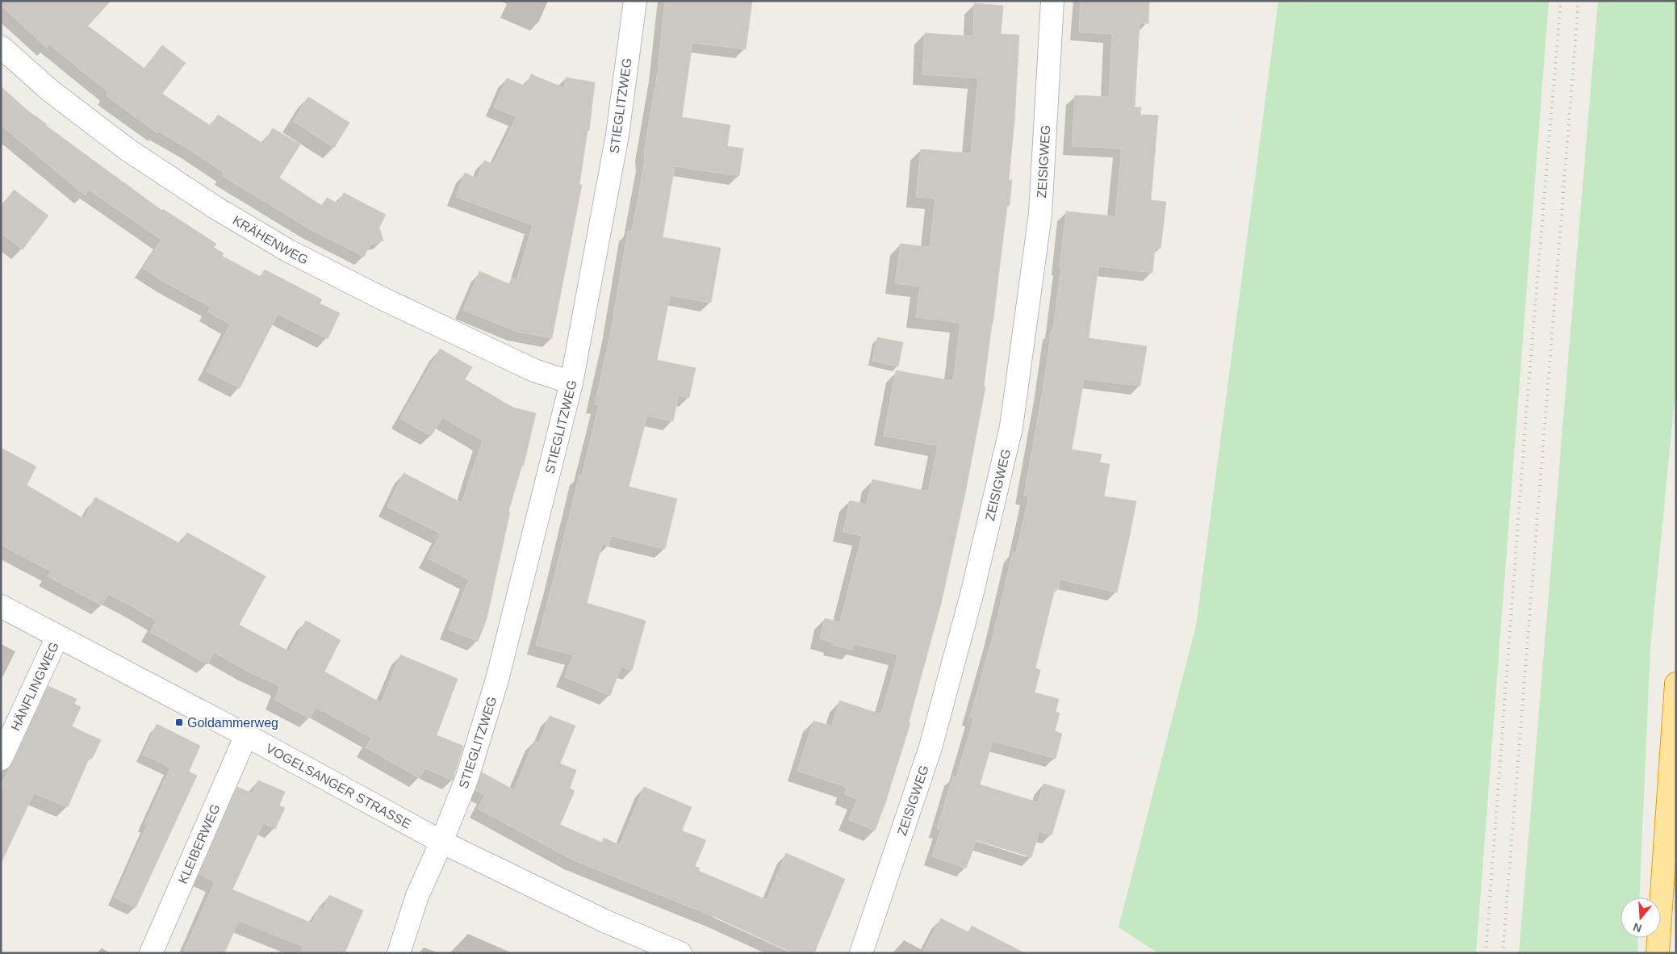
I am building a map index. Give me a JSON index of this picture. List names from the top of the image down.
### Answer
{
  "streets": {
    "street": [
      "STIEGLITZWEG",
      "ZEISIGWEG",
      "KRÄHENWEG",
      "HÄNFLINGWEG",
      "VOGELSANGER STRASSE",
      "KLEIBERWEG"
    ]
  },
  "crossings": [
    ["STIEGLITZWEG", "KRÄHENWEG"],
    ["STIEGLITZWEG", "VOGELSANGER STRASSE"],
    ["HÄNFLINGWEG", "VOGELSANGER STRASSE"],
    ["VOGELSANGER STRASSE", "KLEIBERWEG"]
  ],
  "places": {
    "transit": ["Goldammerweg"]
  },
  "north": "bottom"
}
